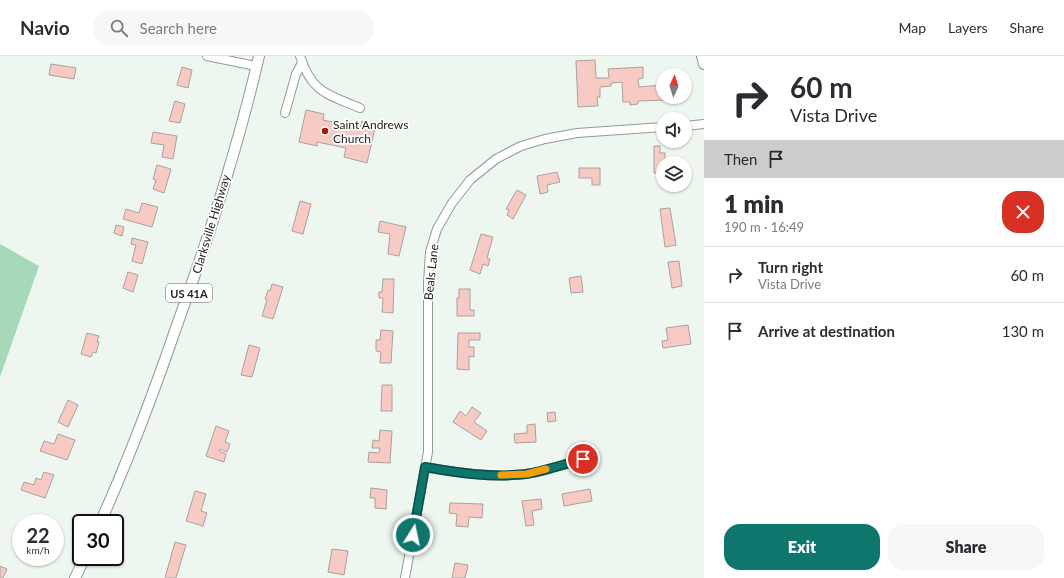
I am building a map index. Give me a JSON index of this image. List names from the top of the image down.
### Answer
{
  "streets": {
    "main road": ["Clarksville Highway", "US 41A"],
    "street": ["Beals Lane"]
  },
  "places": ["Saint Andrews Church"],
  "north": "top",
  "page": {
    "header": "Navio",
    "search": "Search here",
    "nav": ["Map", "Layers", "Share"],
    "turn": ["60 m", "Vista Drive"],
    "then": "Then",
    "heading": ["1 min", "190 m · 16:49"],
    "list": [
      {
        "name": "Turn right",
        "note": "Vista Drive",
        "value": "60 m"
      },
      {
        "name": "Arrive at destination",
        "value": "130 m"
      }
    ],
    "speed": "22 km/h",
    "limit": "30",
    "buttons": ["Exit", "Share"]
  }
}
